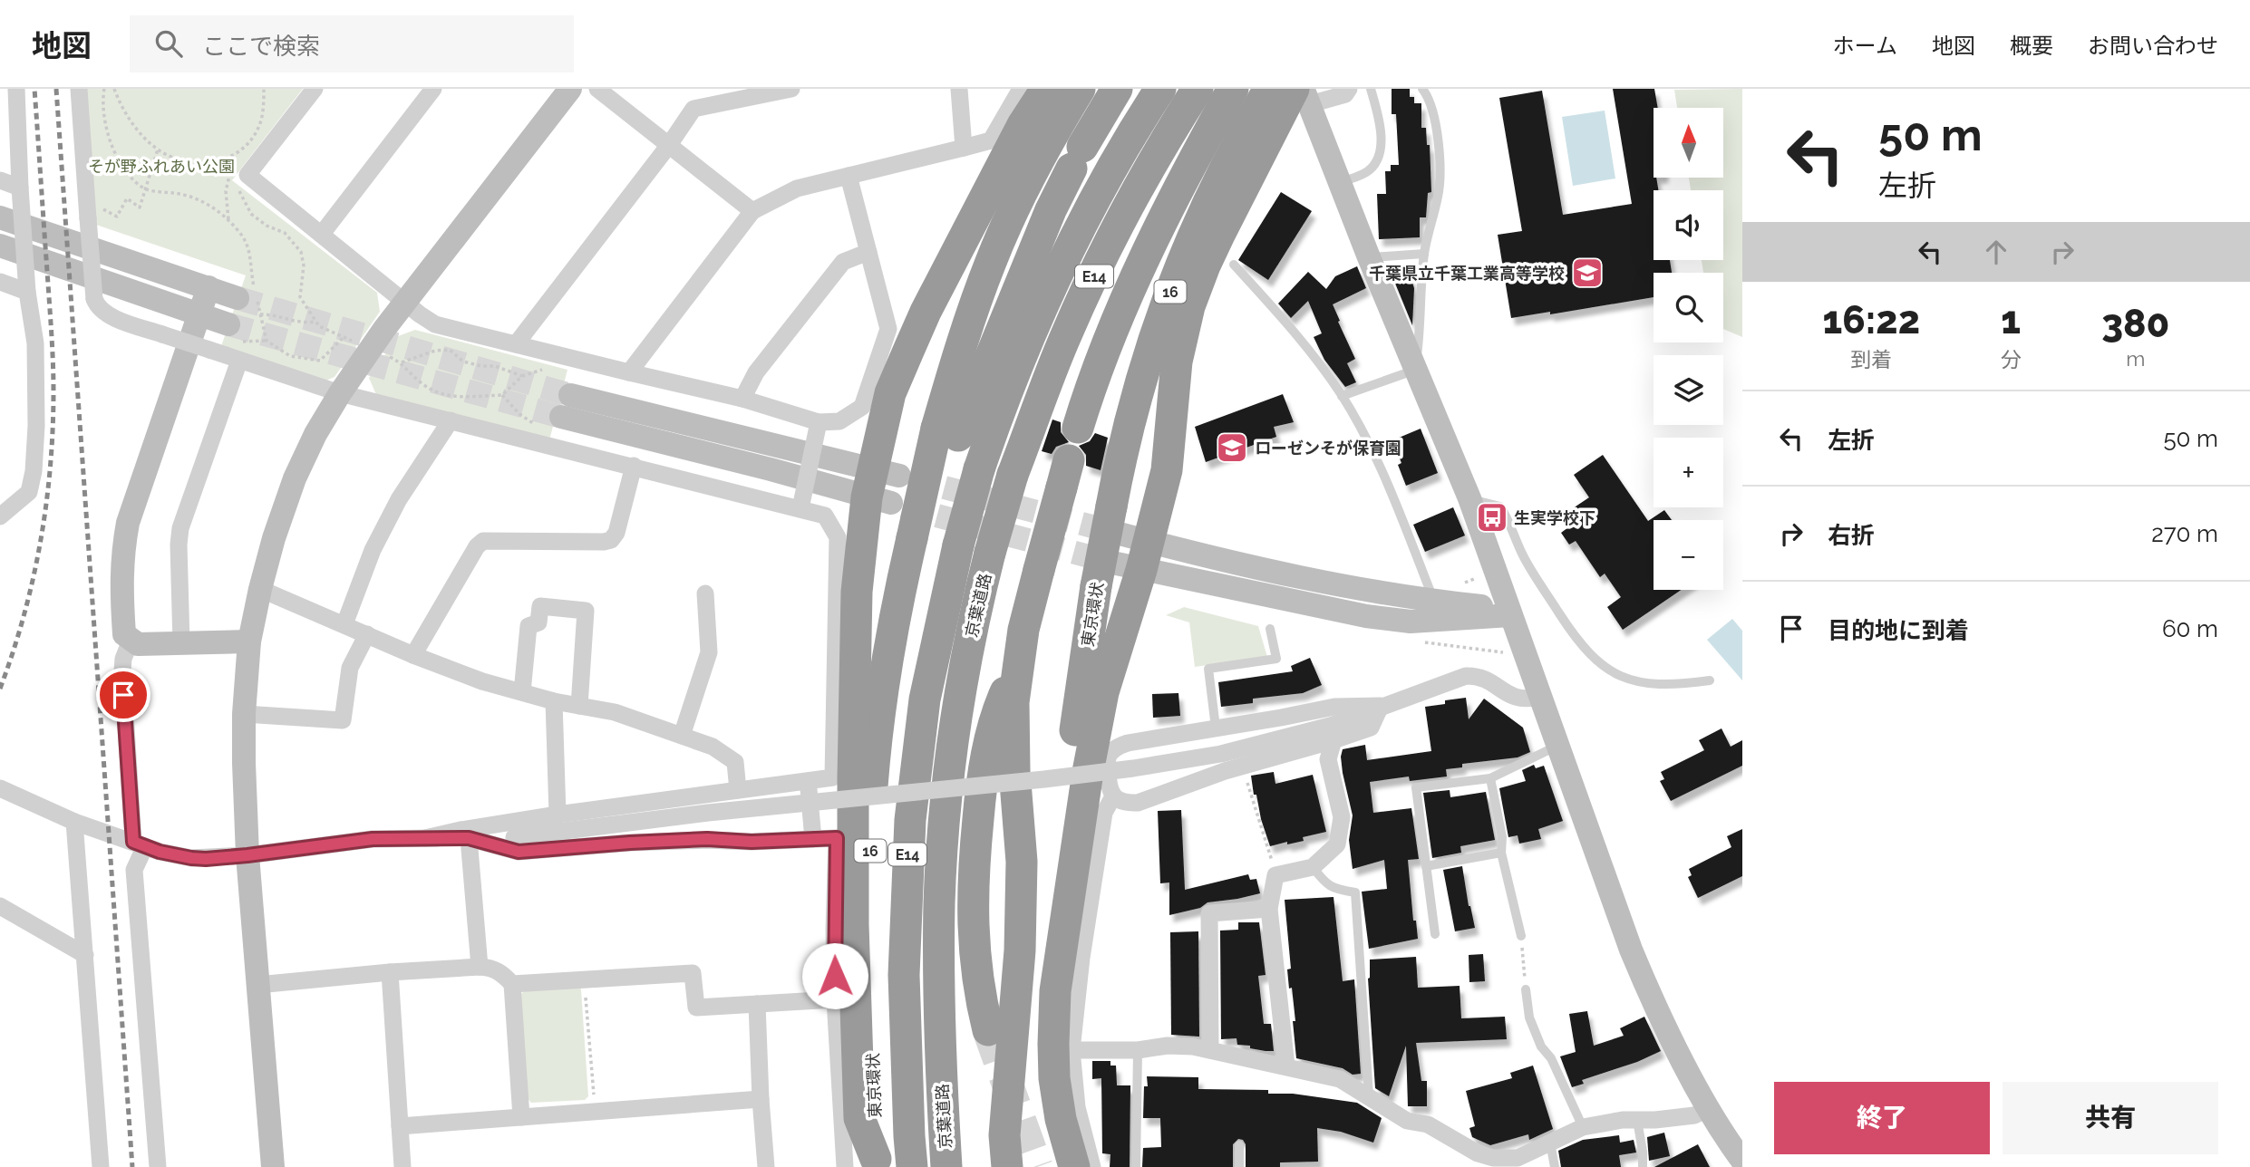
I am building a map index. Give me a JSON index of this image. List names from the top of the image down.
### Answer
{
  "streets": {
    "highway": [
      "E14",
      "16",
      "京葉道路",
      "東京環状"
    ]
  },
  "crossings": [
    ["16", "東京環状"]
  ],
  "parks": ["そが野ふれあい公園"],
  "places": {
    "school or university": ["千葉県立千葉工業高等学校", "ローゼンそが保育園"],
    "bus stop": ["生実学校下"]
  },
  "north": "top",
  "page": {
    "header": "地図",
    "search": "ここで検索",
    "nav": [
      "ホーム",
      "地図",
      "概要",
      "お問い合わせ"
    ],
    "turn": ["50 m", "左折"],
    "map_buttons": ["+", "−"],
    "eta": [
      "16:22",
      "到着",
      "1",
      "分",
      "380",
      "m"
    ],
    "list": [
      {
        "name": "左折",
        "value": "50 m"
      },
      {
        "name": "右折",
        "value": "270 m"
      },
      {
        "name": "目的地に到着",
        "value": "60 m"
      }
    ],
    "buttons": ["終了", "共有"]
  }
}
